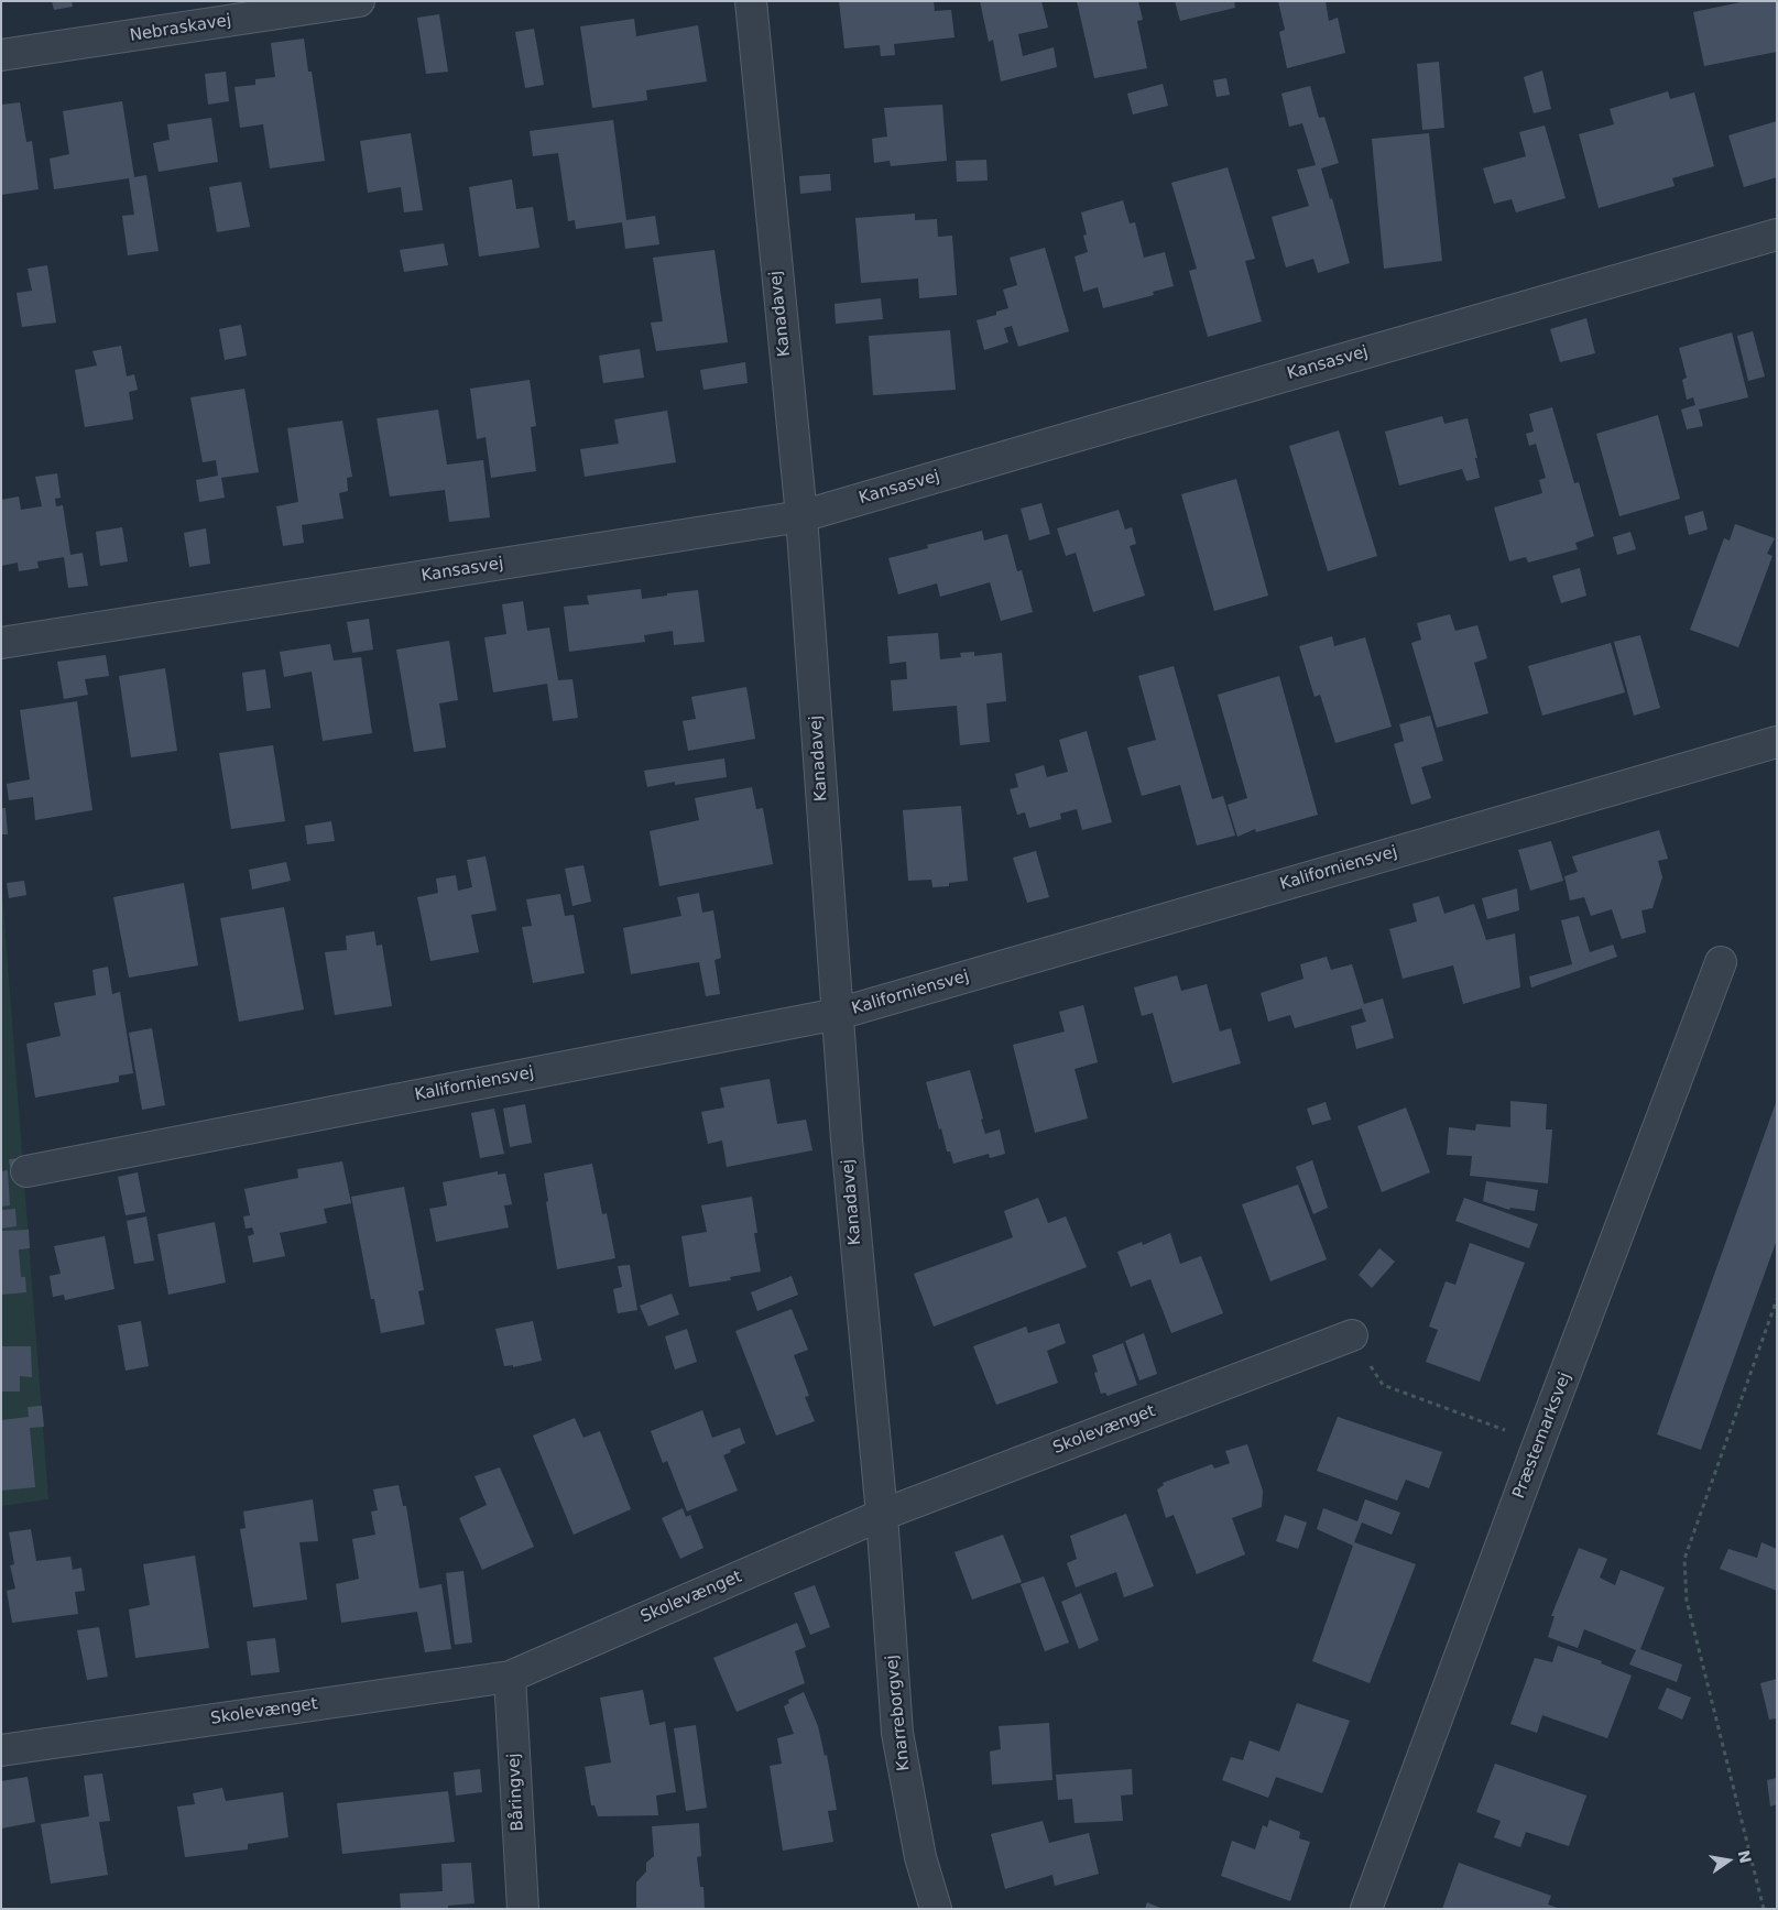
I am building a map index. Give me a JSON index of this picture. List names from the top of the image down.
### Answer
{
  "streets": {
    "street": [
      "Nebraskavej",
      "Kanadavej",
      "Kansasvej",
      "Kaliforniensvej",
      "Skolevænget",
      "Præstemarksvej",
      "Knarreborgvej",
      "Båringvej"
    ]
  },
  "crossings": [
    ["Kanadavej", "Kansasvej"],
    ["Kanadavej", "Kaliforniensvej"],
    ["Kanadavej", "Skolevænget"],
    ["Kanadavej", "Knarreborgvej"],
    ["Skolevænget", "Knarreborgvej"],
    ["Skolevænget", "Båringvej"]
  ],
  "north": "right"
}
